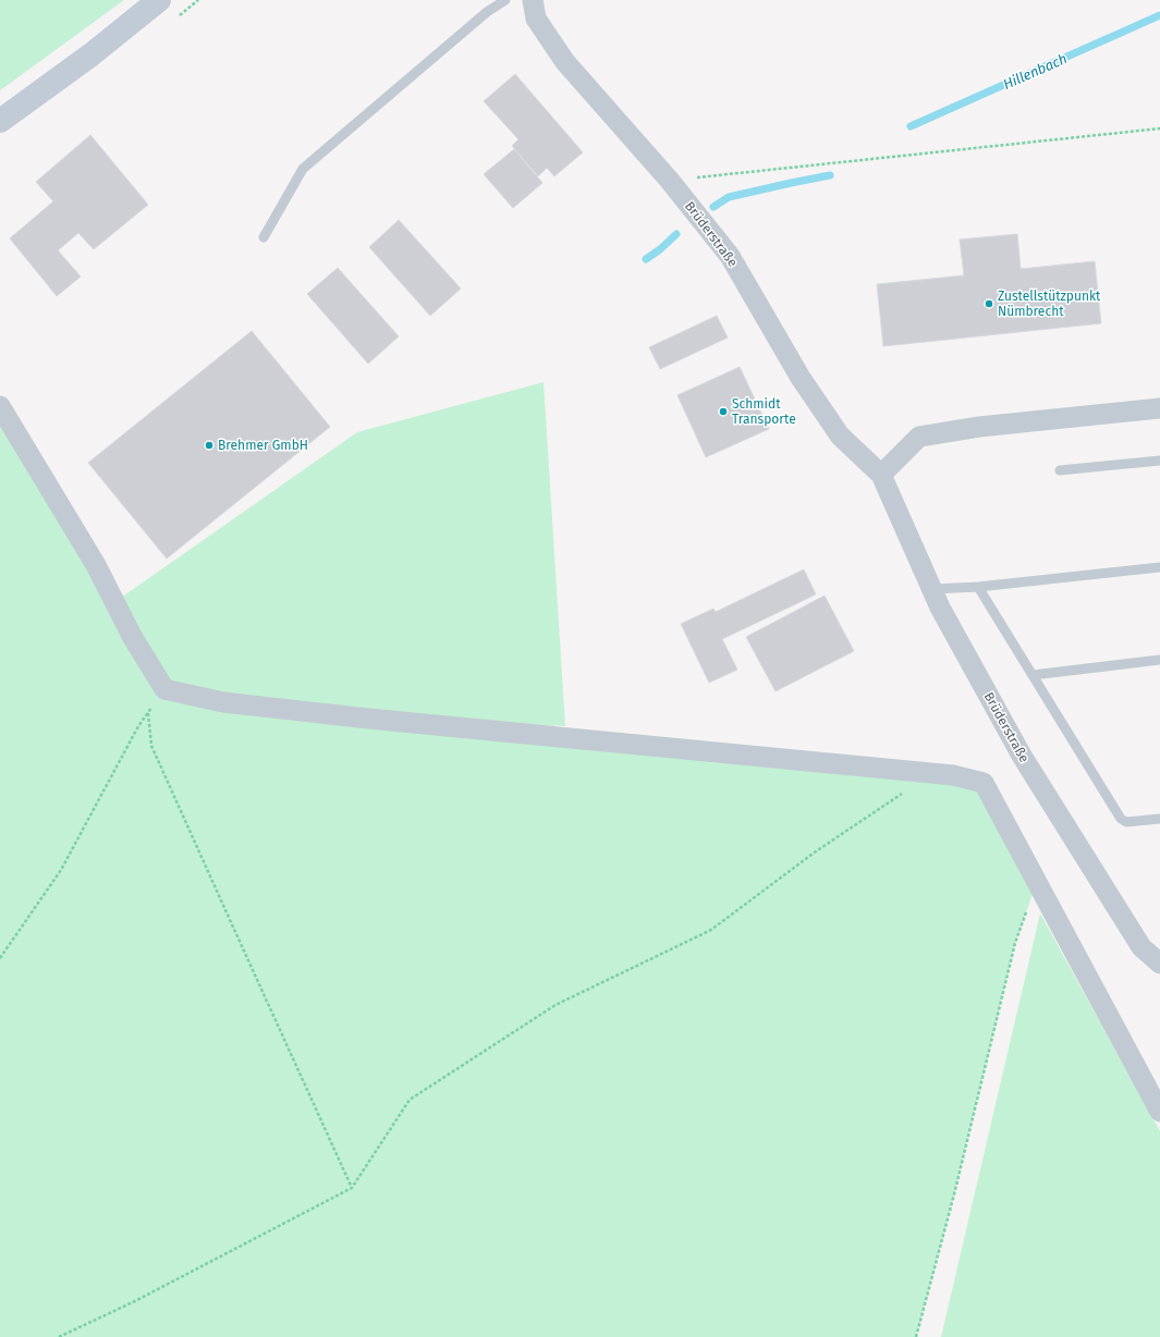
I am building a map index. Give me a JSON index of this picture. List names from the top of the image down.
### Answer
{
  "streets": {
    "street": ["Brüderstraße"]
  },
  "water": ["Hillenbach"],
  "places": ["Zustellstützpunkt Nümbrecht", "Schmidt Transporte", "Brehmer GmbH"]
}
